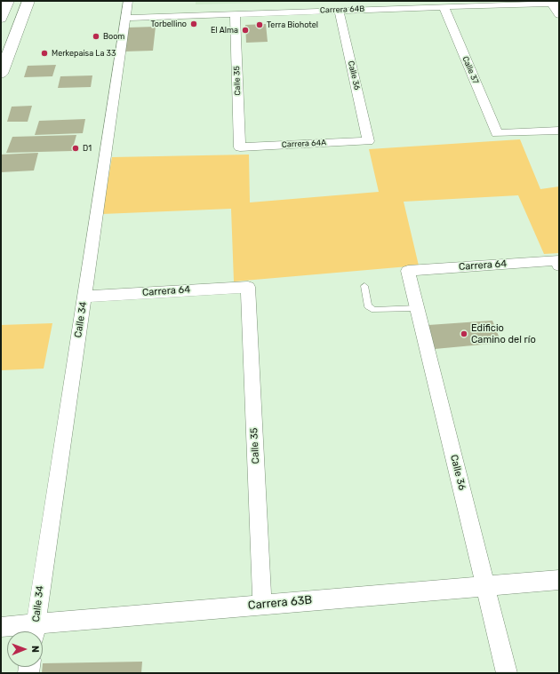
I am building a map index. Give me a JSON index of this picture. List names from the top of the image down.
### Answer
{
  "streets": {
    "street": [
      "Carrera 64B",
      "Calle 37",
      "Calle 36",
      "Calle 35",
      "Carrera 64A",
      "Carrera 64",
      "Calle 34",
      "Carrera 63B"
    ]
  },
  "crossings": [
    ["Carrera 64B", "Calle 37"],
    ["Carrera 64B", "Calle 36"],
    ["Carrera 64B", "Calle 35"],
    ["Carrera 64B", "Calle 34"],
    ["Calle 36", "Carrera 64A"],
    ["Calle 36", "Carrera 64"],
    ["Calle 36", "Carrera 63B"],
    ["Calle 35", "Carrera 64A"],
    ["Calle 35", "Carrera 64"],
    ["Calle 35", "Carrera 63B"],
    ["Carrera 64", "Calle 34"],
    ["Calle 34", "Carrera 63B"]
  ],
  "places": [
    "Torbellino",
    "Terra Biohotel",
    "El Alma",
    "Boom",
    "Merkepaisa La 33",
    "D1",
    "Edificio Camino del río"
  ],
  "north": "right"
}
